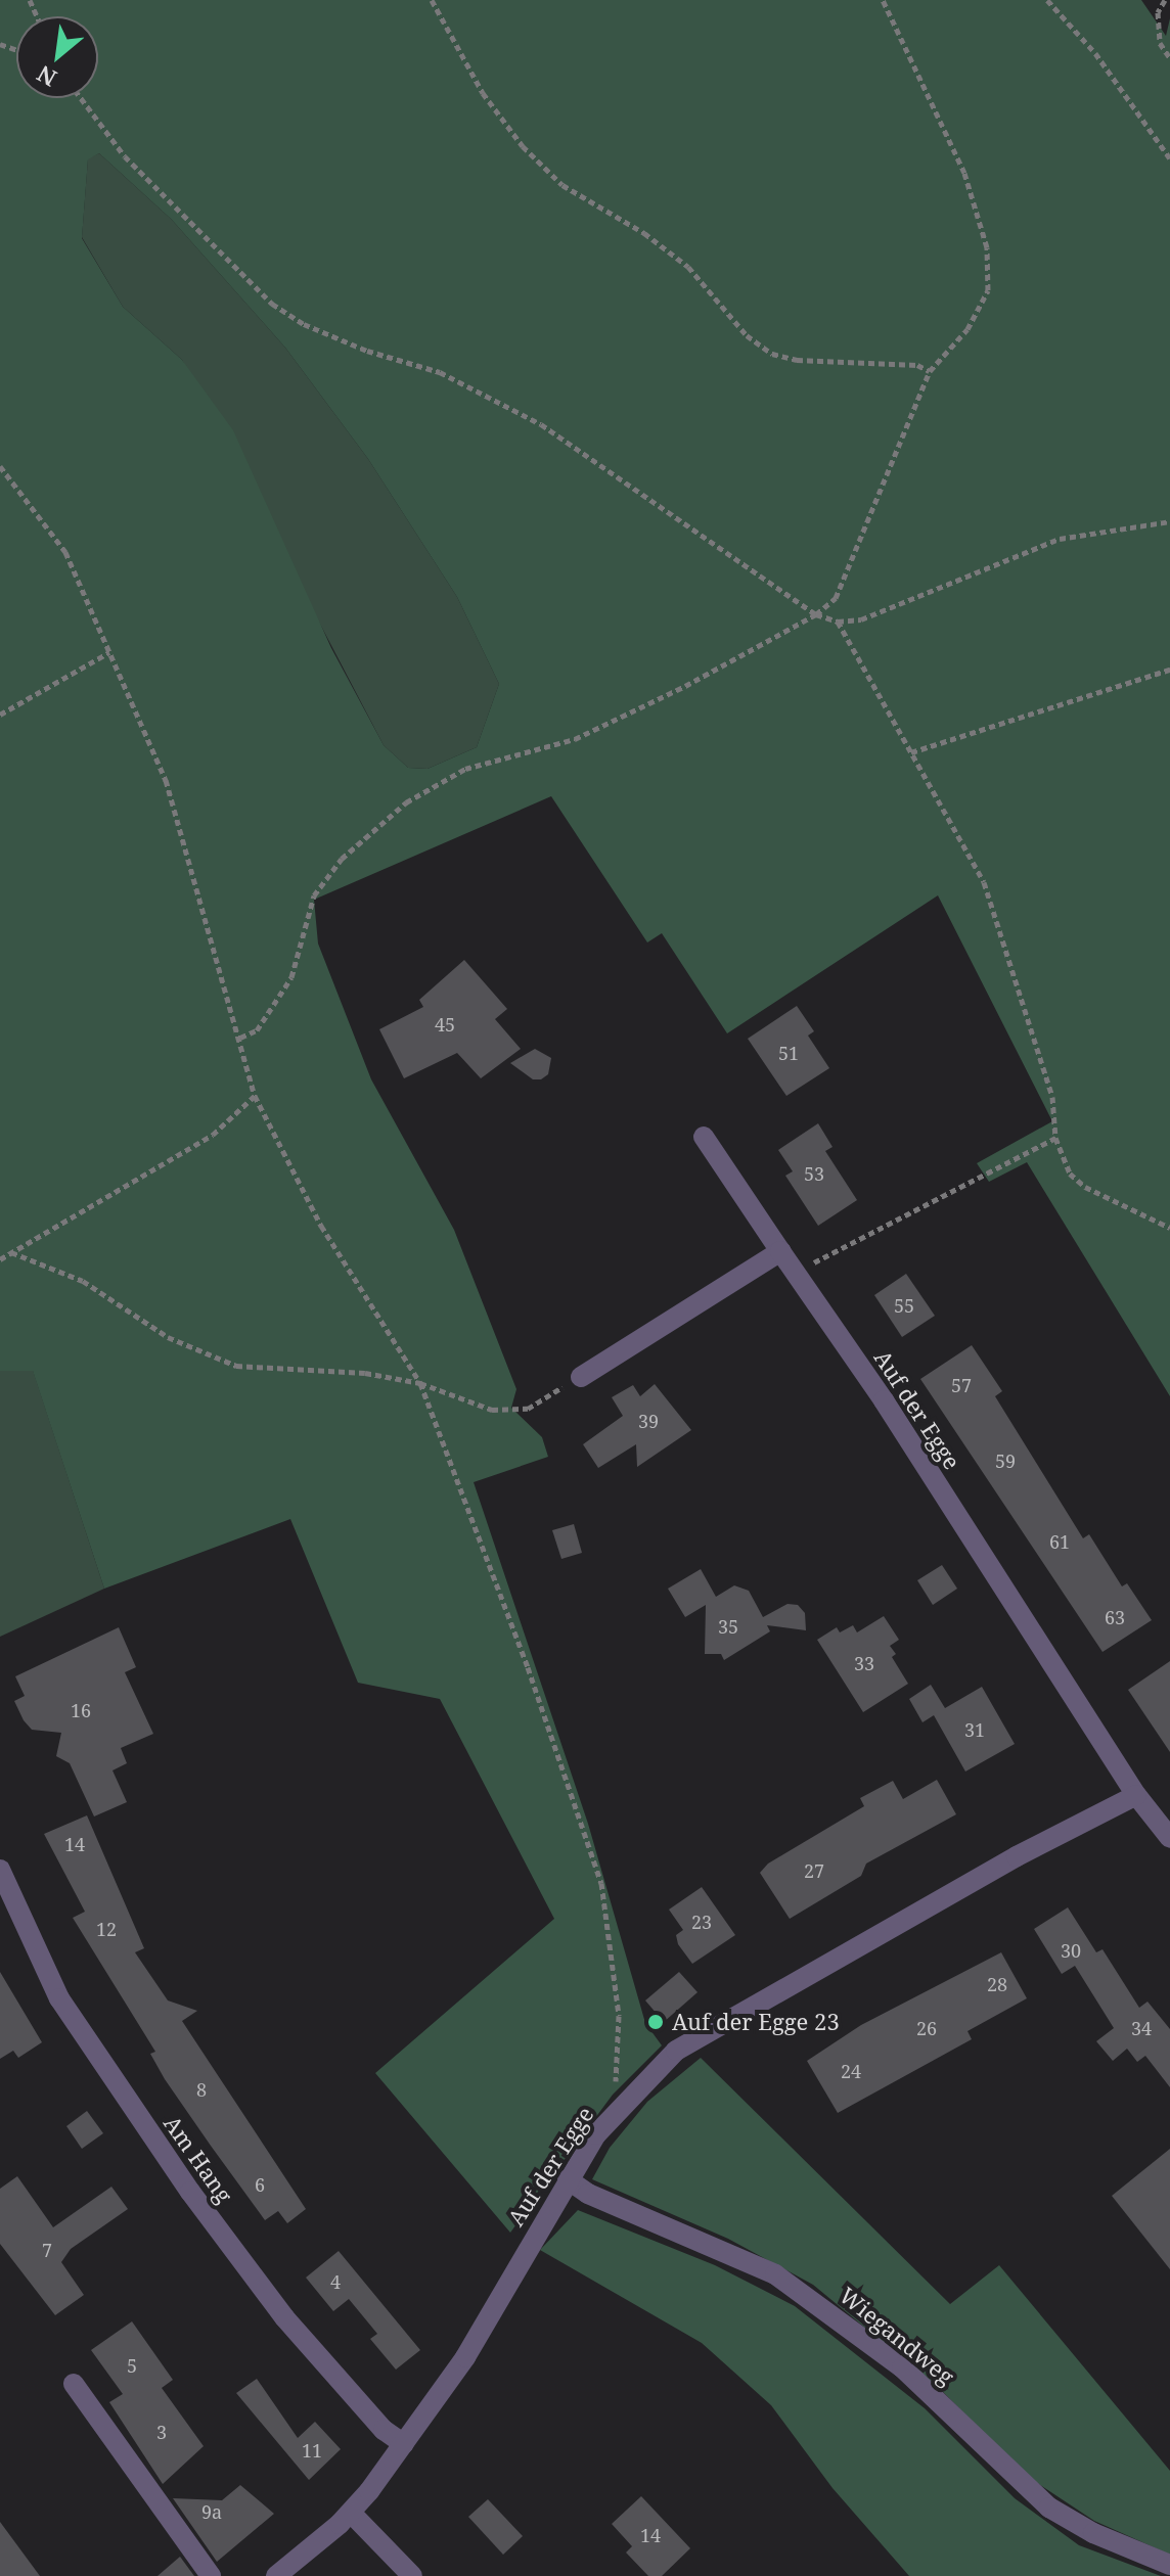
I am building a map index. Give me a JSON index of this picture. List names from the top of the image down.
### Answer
{
  "streets": {
    "street": ["Auf der Egge", "Am Hang", "Wiegandweg"]
  },
  "crossings": [
    ["Auf der Egge", "Am Hang"],
    ["Auf der Egge", "Wiegandweg"]
  ],
  "places": ["Auf der Egge 23"],
  "house_numbers": [
    "45",
    "51",
    "53",
    "55",
    "57",
    "39",
    "59",
    "61",
    "63",
    "35",
    "33",
    "16",
    "31",
    "14",
    "27",
    "23",
    "12",
    "30",
    "28",
    "26",
    "34",
    "24",
    "8",
    "6",
    "7",
    "4",
    "5",
    "3",
    "11",
    "9a",
    "14"
  ],
  "north": "bottom left"
}
